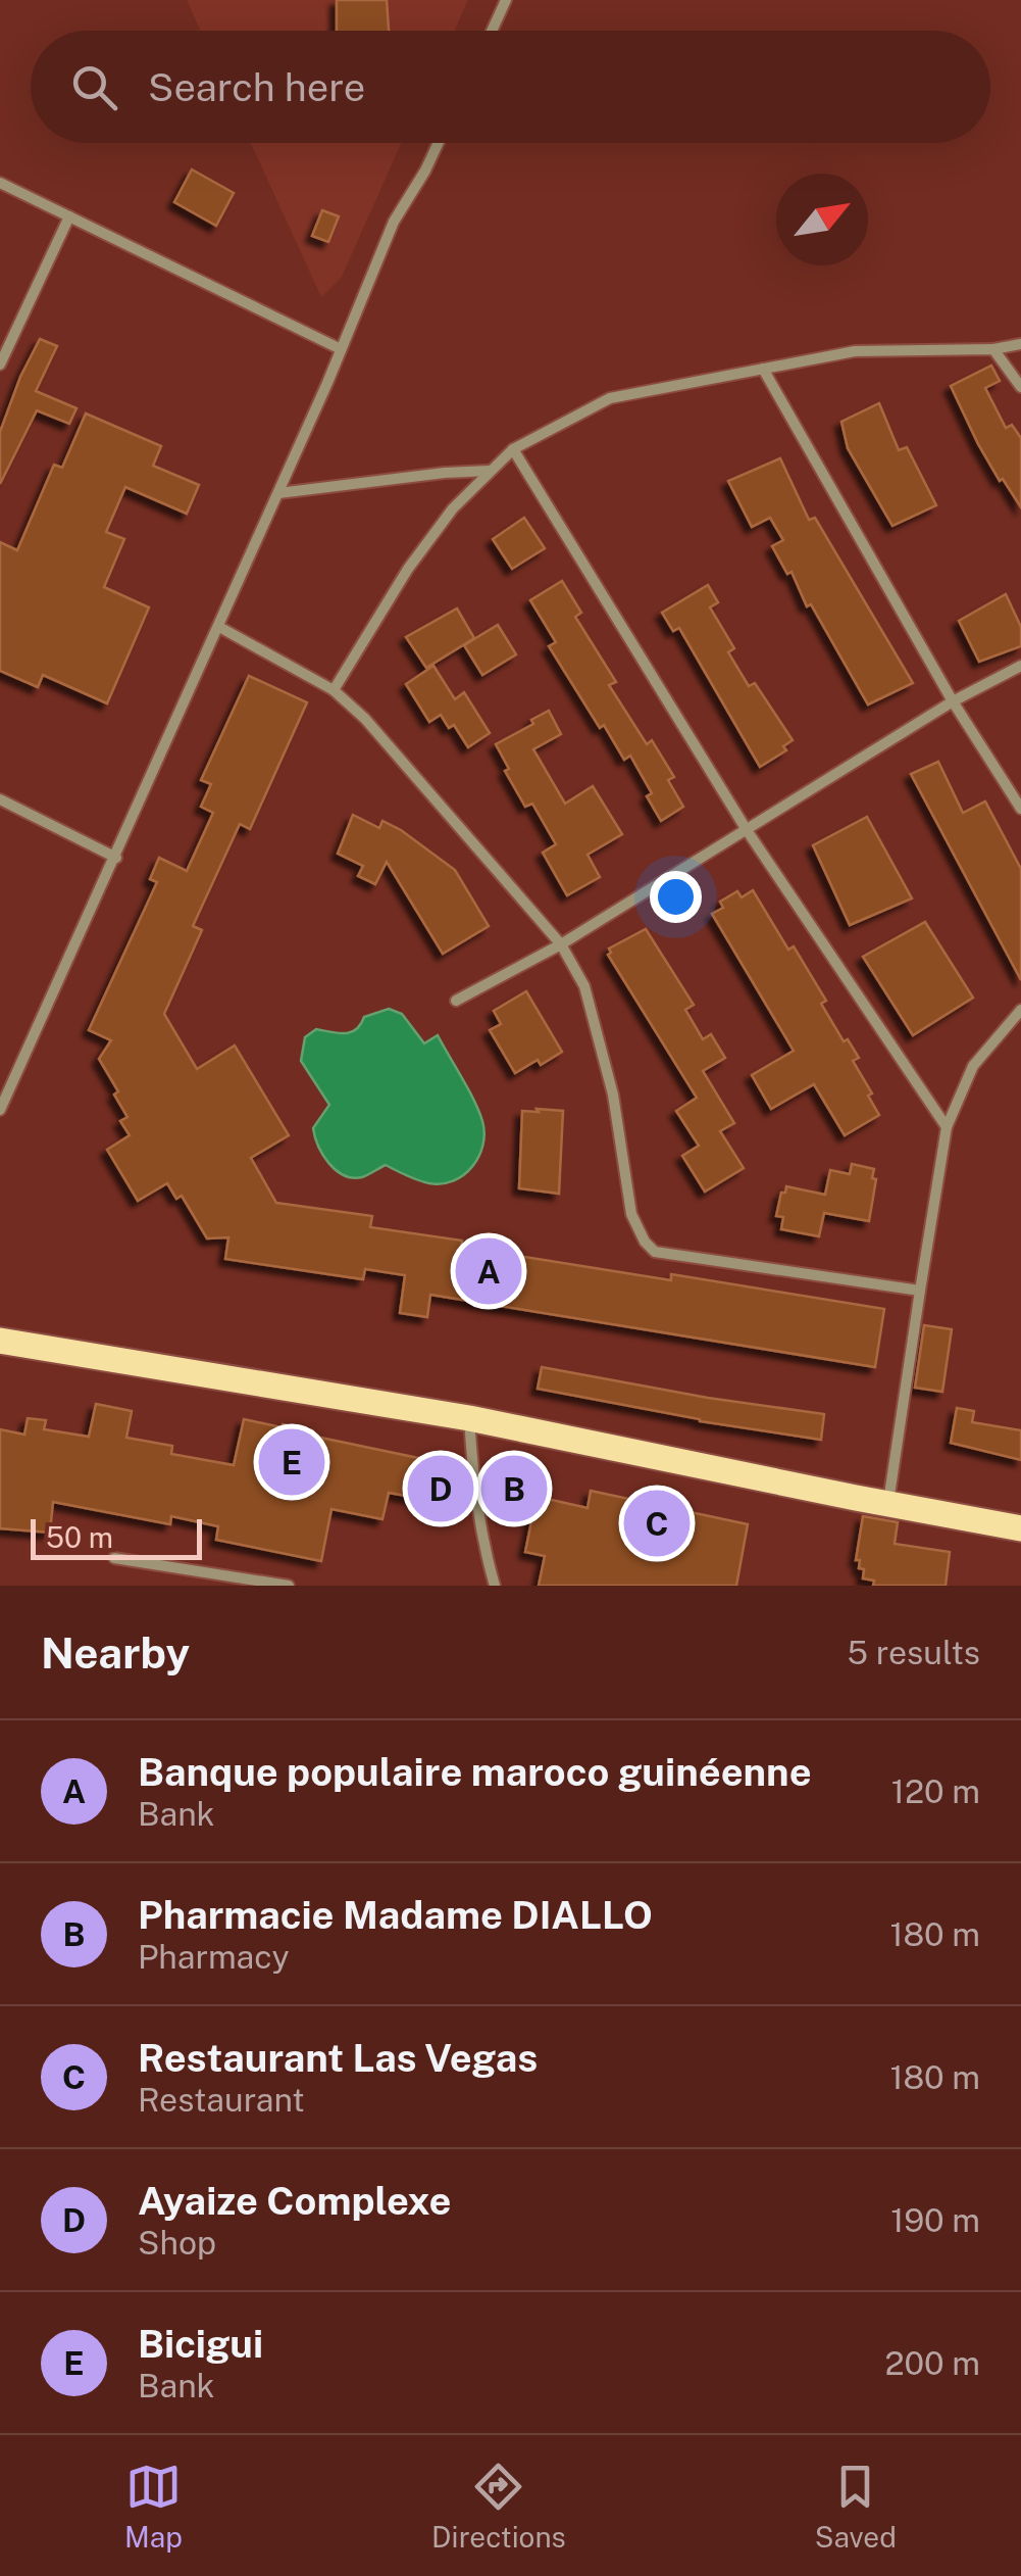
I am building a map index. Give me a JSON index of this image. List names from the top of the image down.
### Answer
{
  "scale_bar": "50 m",
  "north": "top right",
  "page": {
    "search": "Search here",
    "pins": [
      "A",
      "E",
      "B",
      "D",
      "C"
    ],
    "scale": "50 m",
    "heading": ["Nearby", "5 results"],
    "list": [
      {
        "mark": "A",
        "name": "Banque populaire maroco guinéenne",
        "note": "Bank",
        "value": "120 m"
      },
      {
        "mark": "B",
        "name": "Pharmacie Madame DIALLO",
        "note": "Pharmacy",
        "value": "180 m"
      },
      {
        "mark": "C",
        "name": "Restaurant Las Vegas",
        "note": "Restaurant",
        "value": "180 m"
      },
      {
        "mark": "D",
        "name": "Ayaize Complexe",
        "note": "Shop",
        "value": "190 m"
      },
      {
        "mark": "E",
        "name": "Bicigui",
        "note": "Bank",
        "value": "200 m"
      }
    ],
    "nav": ["Map", "Directions", "Saved"]
  }
}
